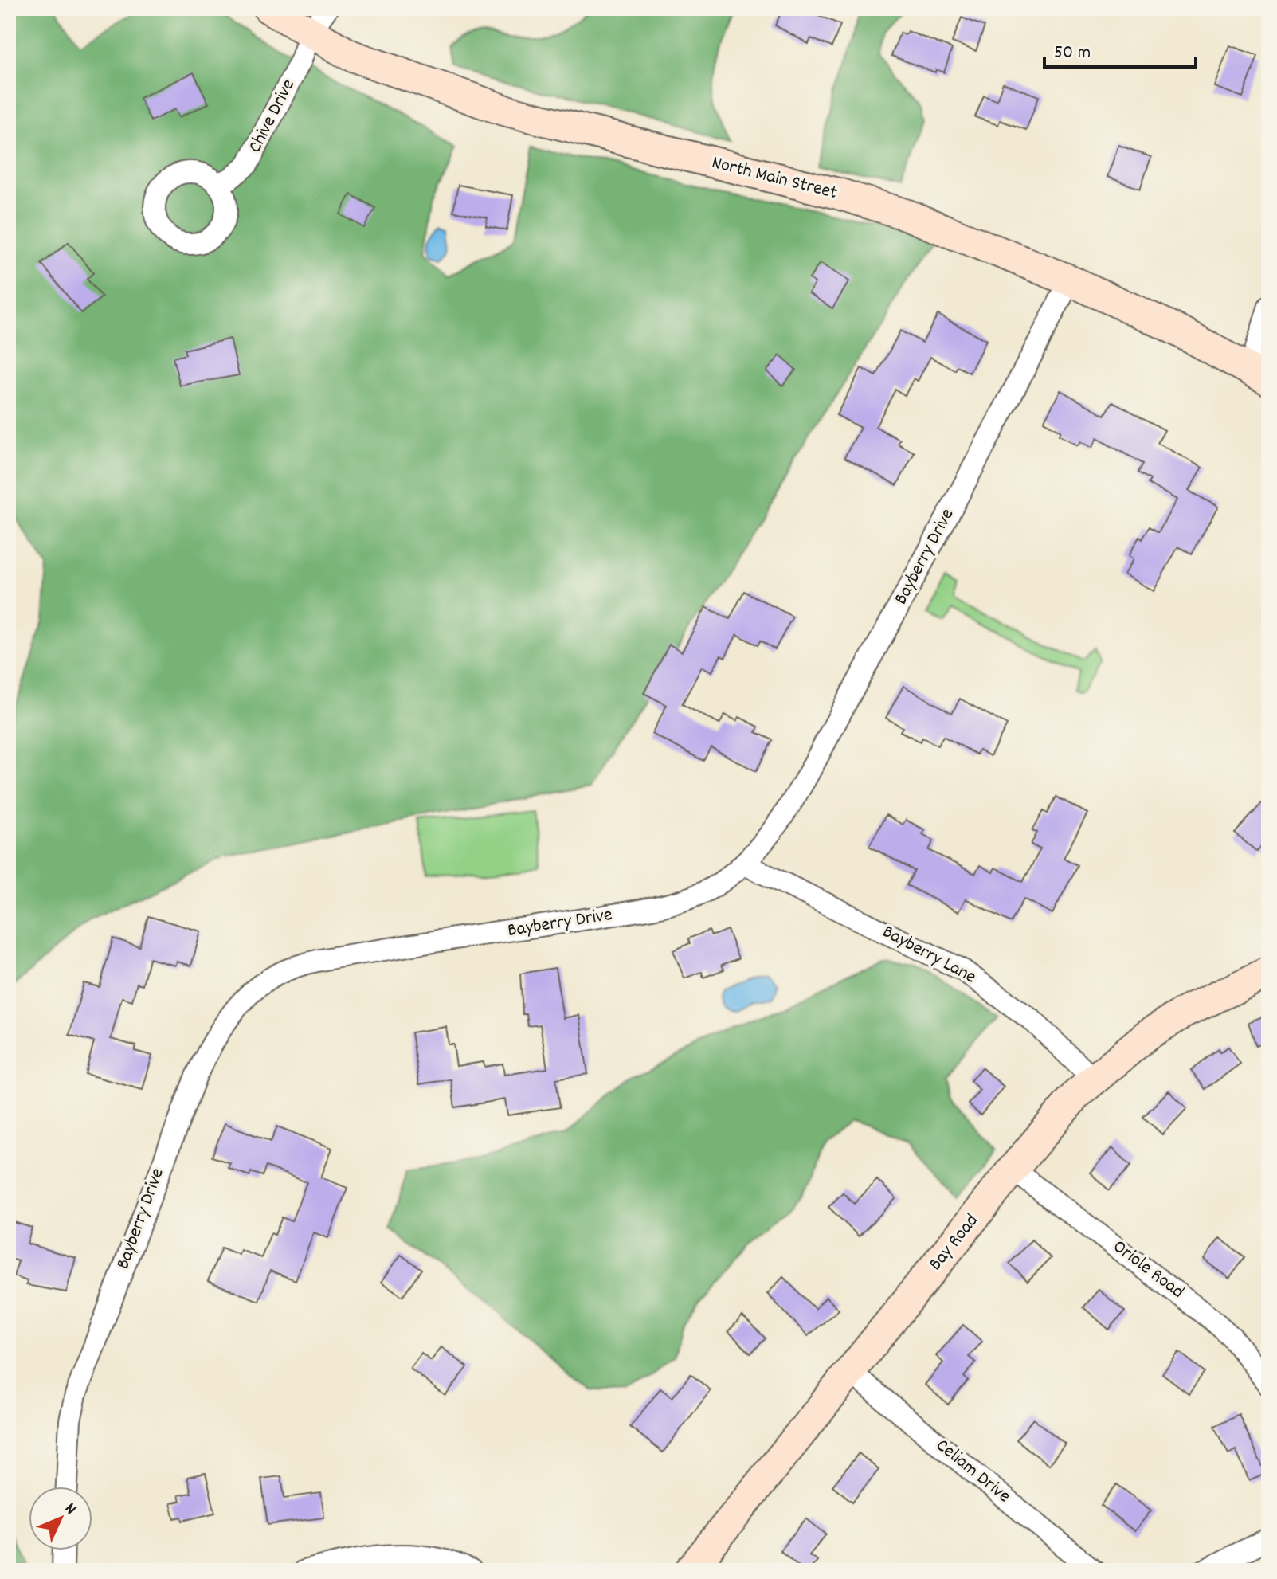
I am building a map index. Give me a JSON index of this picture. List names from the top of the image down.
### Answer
{
  "streets": {
    "main road": ["North Main Street", "Bay Road"],
    "street": [
      "Chive Drive",
      "Bayberry Drive",
      "Bayberry Lane",
      "Oriole Road",
      "Celiam Drive"
    ]
  },
  "crossings": [
    ["Chive Drive", "North Main Street"],
    ["North Main Street", "Bayberry Drive"],
    ["Bayberry Drive", "Bayberry Lane"],
    ["Bayberry Lane", "Bay Road"],
    ["Bay Road", "Oriole Road"],
    ["Bay Road", "Celiam Drive"]
  ],
  "scale_bar": "50 m",
  "north": "top right"
}
